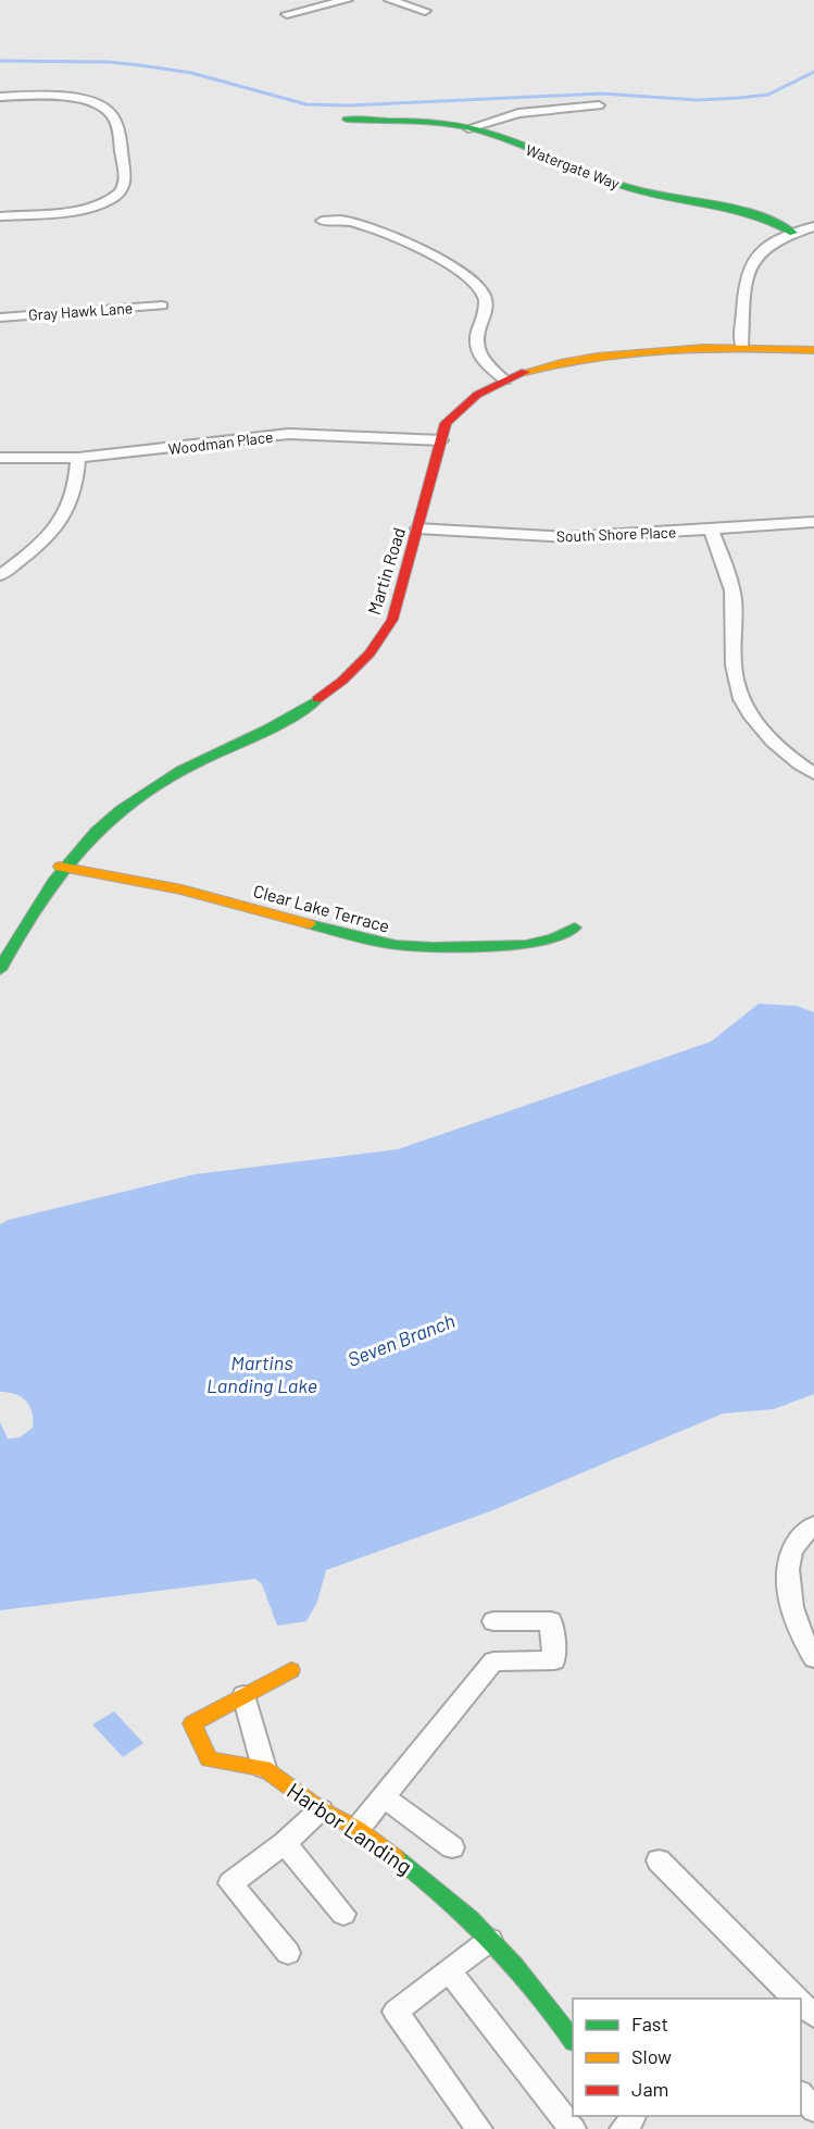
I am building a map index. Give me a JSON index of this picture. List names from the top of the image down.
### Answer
{
  "streets": {
    "street": [
      "Watergate Way",
      "Gray Hawk Lane",
      "Woodman Place",
      "South Shore Place",
      "Martin Road",
      "Clear Lake Terrace",
      "Harbor Landing"
    ]
  },
  "crossings": [
    ["Woodman Place", "Martin Road"],
    ["South Shore Place", "Martin Road"],
    ["Martin Road", "Clear Lake Terrace"]
  ],
  "water": ["Seven Branch", "Martins Landing Lake"],
  "legend": ["Fast", "Slow", "Jam"]
}
